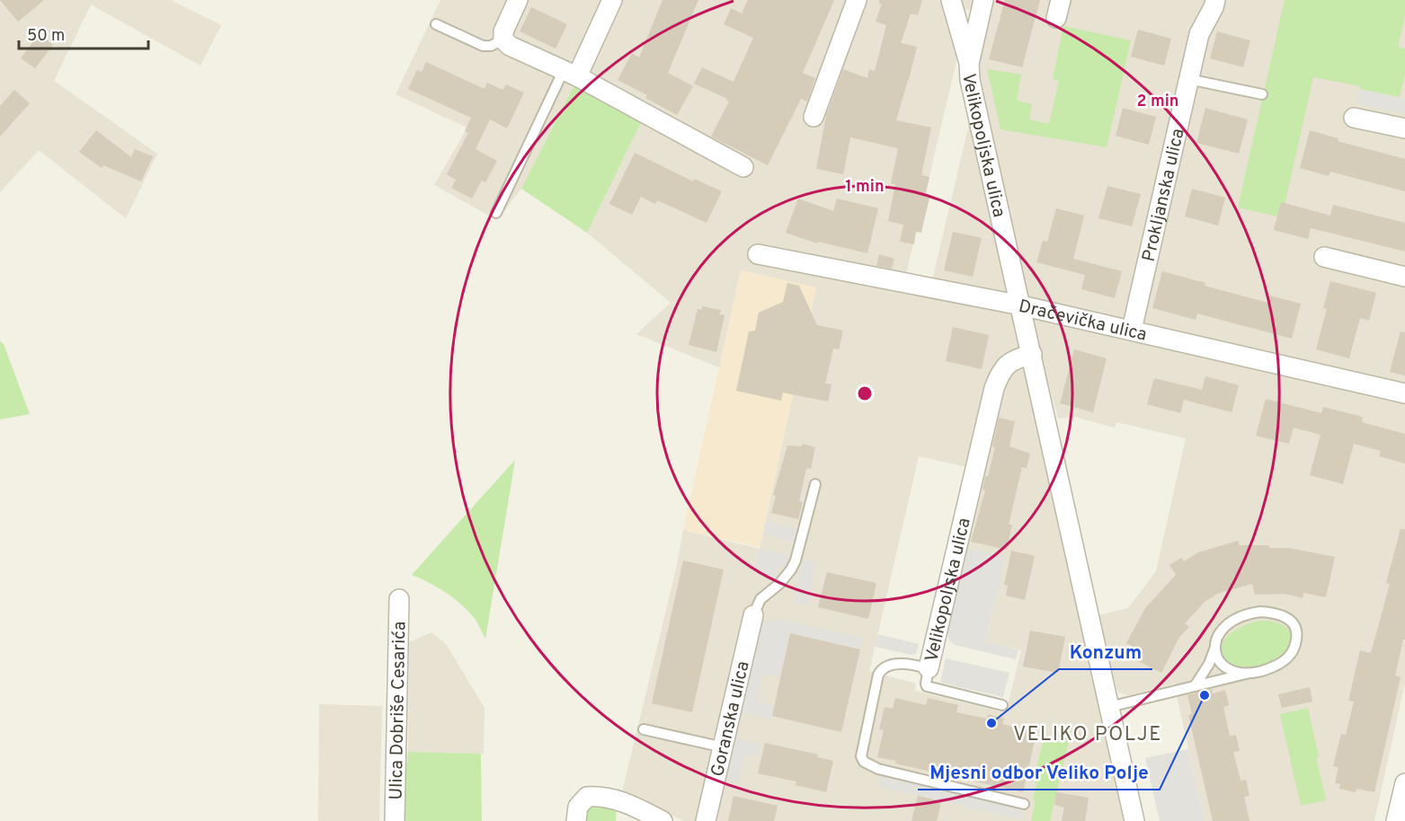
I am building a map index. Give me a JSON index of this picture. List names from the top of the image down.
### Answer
{
  "streets": {
    "street": [
      "Velikopoljska ulica",
      "Prokljanska ulica",
      "Dračevička ulica",
      "Ulica Dobriše Cesarića",
      "Goranska ulica"
    ]
  },
  "crossings": [
    ["Velikopoljska ulica", "Dračevička ulica"],
    ["Prokljanska ulica", "Dračevička ulica"]
  ],
  "districts": ["VELIKO POLJE"],
  "places": ["Mjesni odbor Veliko Polje", "Konzum"],
  "scale_bar": "50 m",
  "rings": ["2 min", "1 min"]
}
